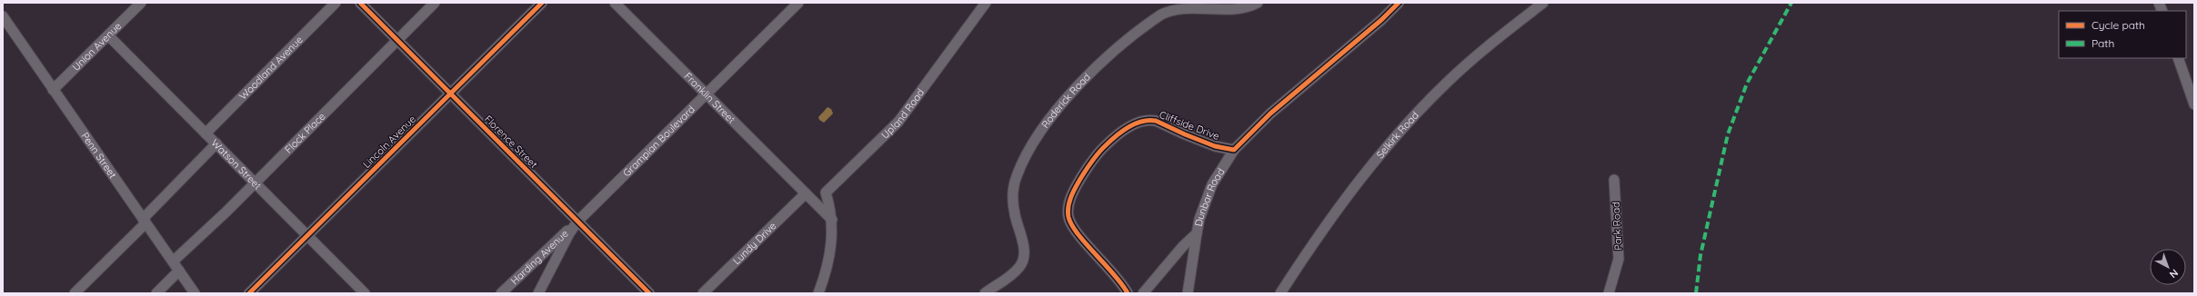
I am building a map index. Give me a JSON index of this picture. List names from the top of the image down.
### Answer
{
  "streets": {
    "street": [
      "Union Avenue",
      "Woodland Avenue",
      "Franklin Street",
      "Roderick Road",
      "Upland Road",
      "Cliffside Drive",
      "Flock Place",
      "Selkirk Road",
      "Grampian Boulevard",
      "Lincoln Avenue",
      "Florence Street",
      "Penn Street",
      "Watson Street",
      "Dunbar Road",
      "Park Road",
      "Lundy Drive",
      "Harding Avenue"
    ]
  },
  "crossings": [
    ["Union Avenue", "Penn Street"],
    ["Union Avenue", "Watson Street"],
    ["Woodland Avenue", "Watson Street"],
    ["Franklin Street", "Grampian Boulevard"],
    ["Franklin Street", "Lundy Drive"],
    ["Cliffside Drive", "Dunbar Road"],
    ["Flock Place", "Florence Street"],
    ["Flock Place", "Penn Street"],
    ["Flock Place", "Watson Street"],
    ["Grampian Boulevard", "Florence Street"],
    ["Grampian Boulevard", "Harding Avenue"],
    ["Lincoln Avenue", "Florence Street"],
    ["Lincoln Avenue", "Watson Street"],
    ["Florence Street", "Harding Avenue"]
  ],
  "legend": ["Cycle path", "Path"],
  "north": "bottom right"
}
